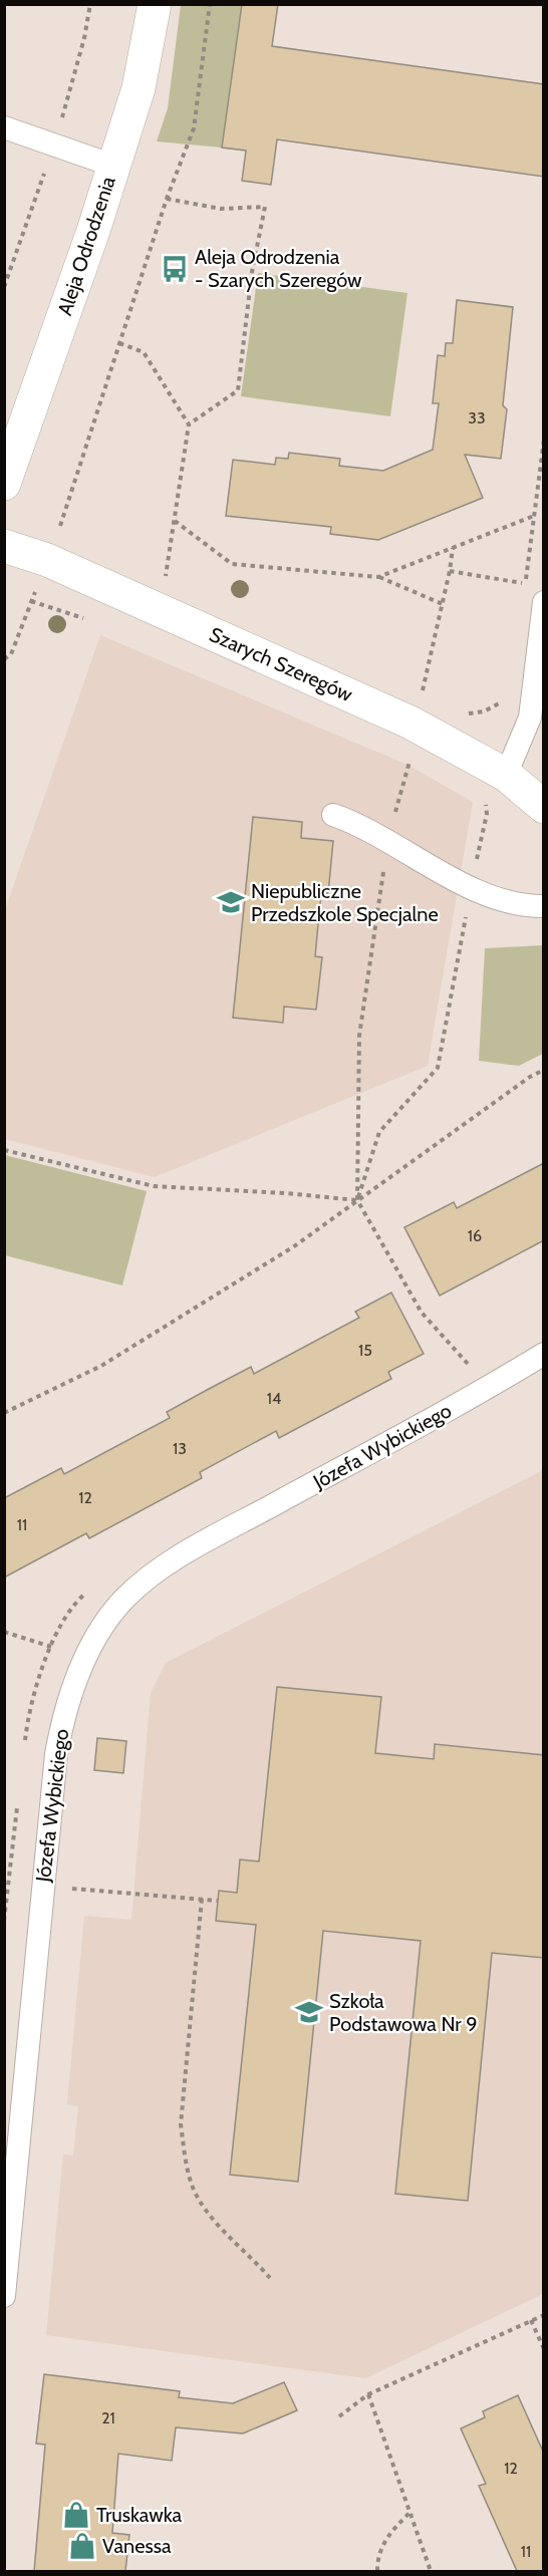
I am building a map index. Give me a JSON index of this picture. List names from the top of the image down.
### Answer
{
  "streets": {
    "street": ["Aleja Odrodzenia", "Szarych Szeregów"],
    "lane": ["Józefa Wybickiego"]
  },
  "places": {
    "bus stop": ["Aleja Odrodzenia - Szarych Szeregów"],
    "school or university": ["Niepubliczne Przedszkole Specjalne", "Szkoła Podstawowa Nr 9"],
    "shop": ["Truskawka", "Vanessa"]
  },
  "house_numbers": [
    "33",
    "16",
    "15",
    "14",
    "13",
    "12",
    "11",
    "21",
    "12",
    "11"
  ]
}
